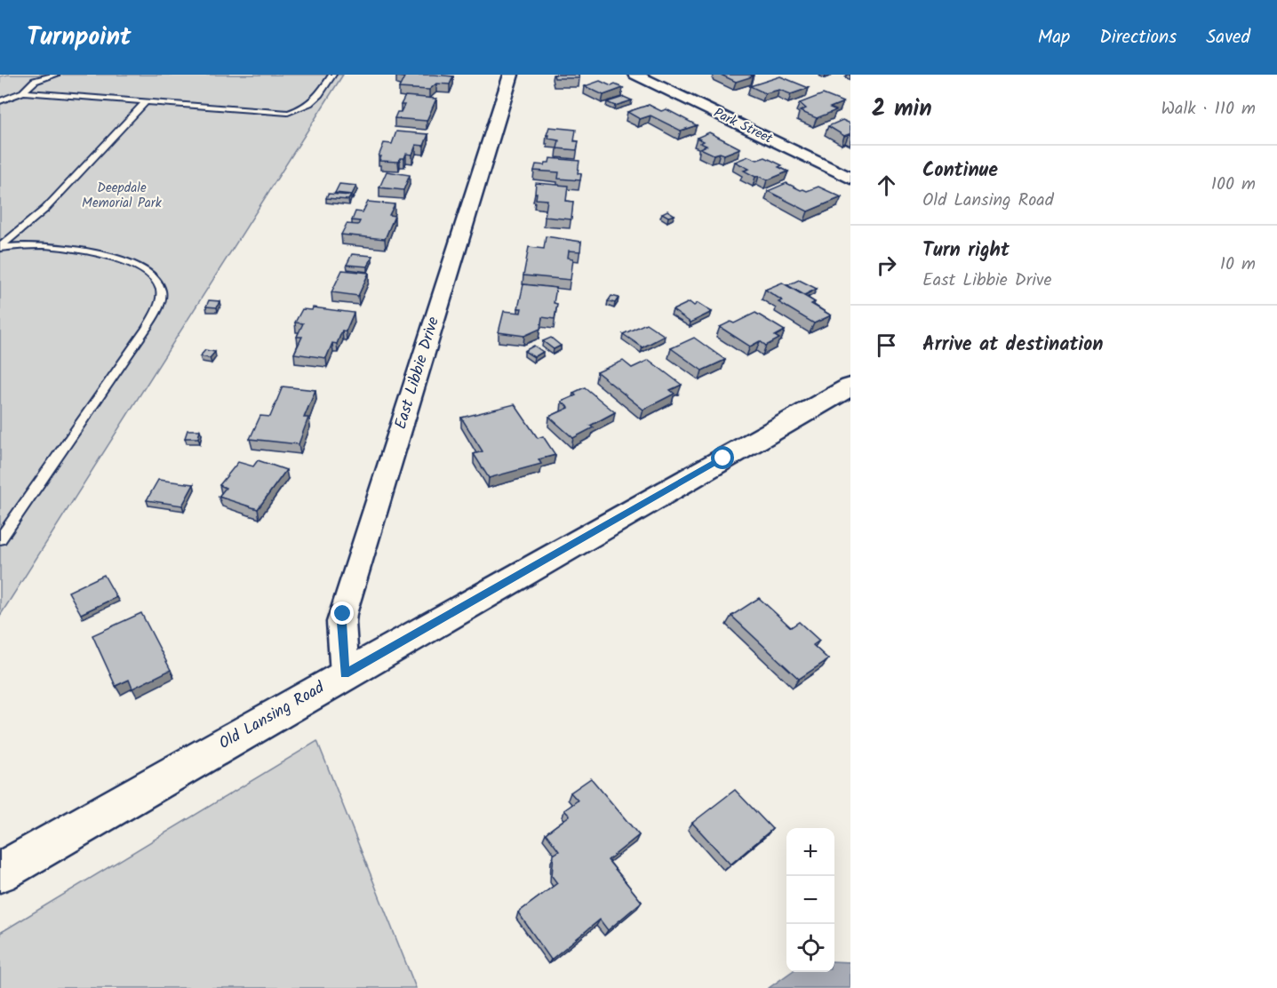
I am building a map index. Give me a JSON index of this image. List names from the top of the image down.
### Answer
{
  "streets": {
    "street": ["Park Street", "East Libbie Drive", "Old Lansing Road"]
  },
  "crossings": [
    ["East Libbie Drive", "Old Lansing Road"]
  ],
  "parks": ["Deepdale Memorial Park"],
  "page": {
    "header": "Turnpoint",
    "nav": ["Map", "Directions", "Saved"],
    "heading": ["2 min", "Walk · 110 m"],
    "list": [
      ["Continue", "Old Lansing Road", "100 m"],
      ["Turn right", "East Libbie Drive", "10 m"],
      "Arrive at destination"
    ],
    "map_buttons": ["+", "−"]
  }
}
